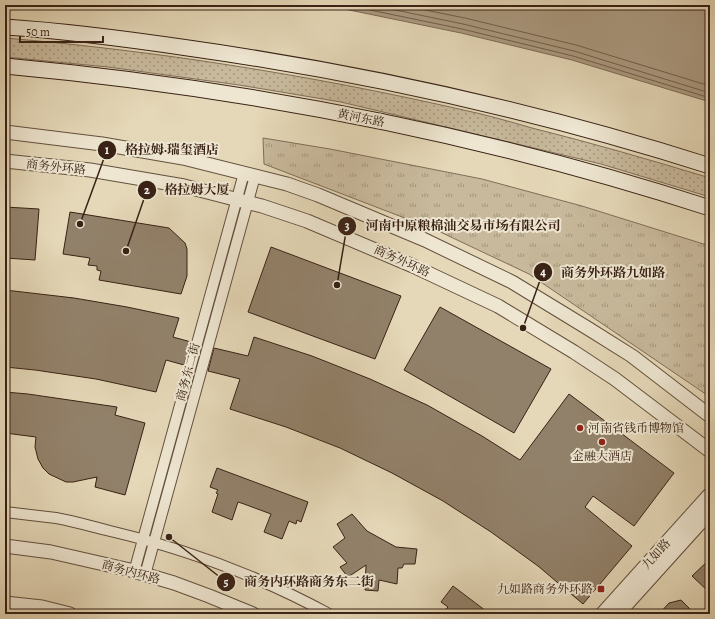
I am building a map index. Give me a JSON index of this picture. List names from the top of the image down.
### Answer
{
  "streets": {
    "main road": ["黄河东路"],
    "street": [
      "商务外环路",
      "商务东二街",
      "九如路",
      "商务内环路"
    ]
  },
  "crossings": [
    ["商务外环路", "商务东二街"],
    ["商务东二街", "商务内环路"]
  ],
  "places": {
    "other": [
      "格拉姆·瑞玺酒店",
      "格拉姆大厦",
      "河南中原粮棉油交易市场有限公司",
      "商务外环路九如路",
      "河南省钱币博物馆",
      "金融大酒店",
      "商务内环路商务东二街"
    ],
    "transit": ["九如路商务外环路"]
  },
  "scale_bar": "50 m"
}
